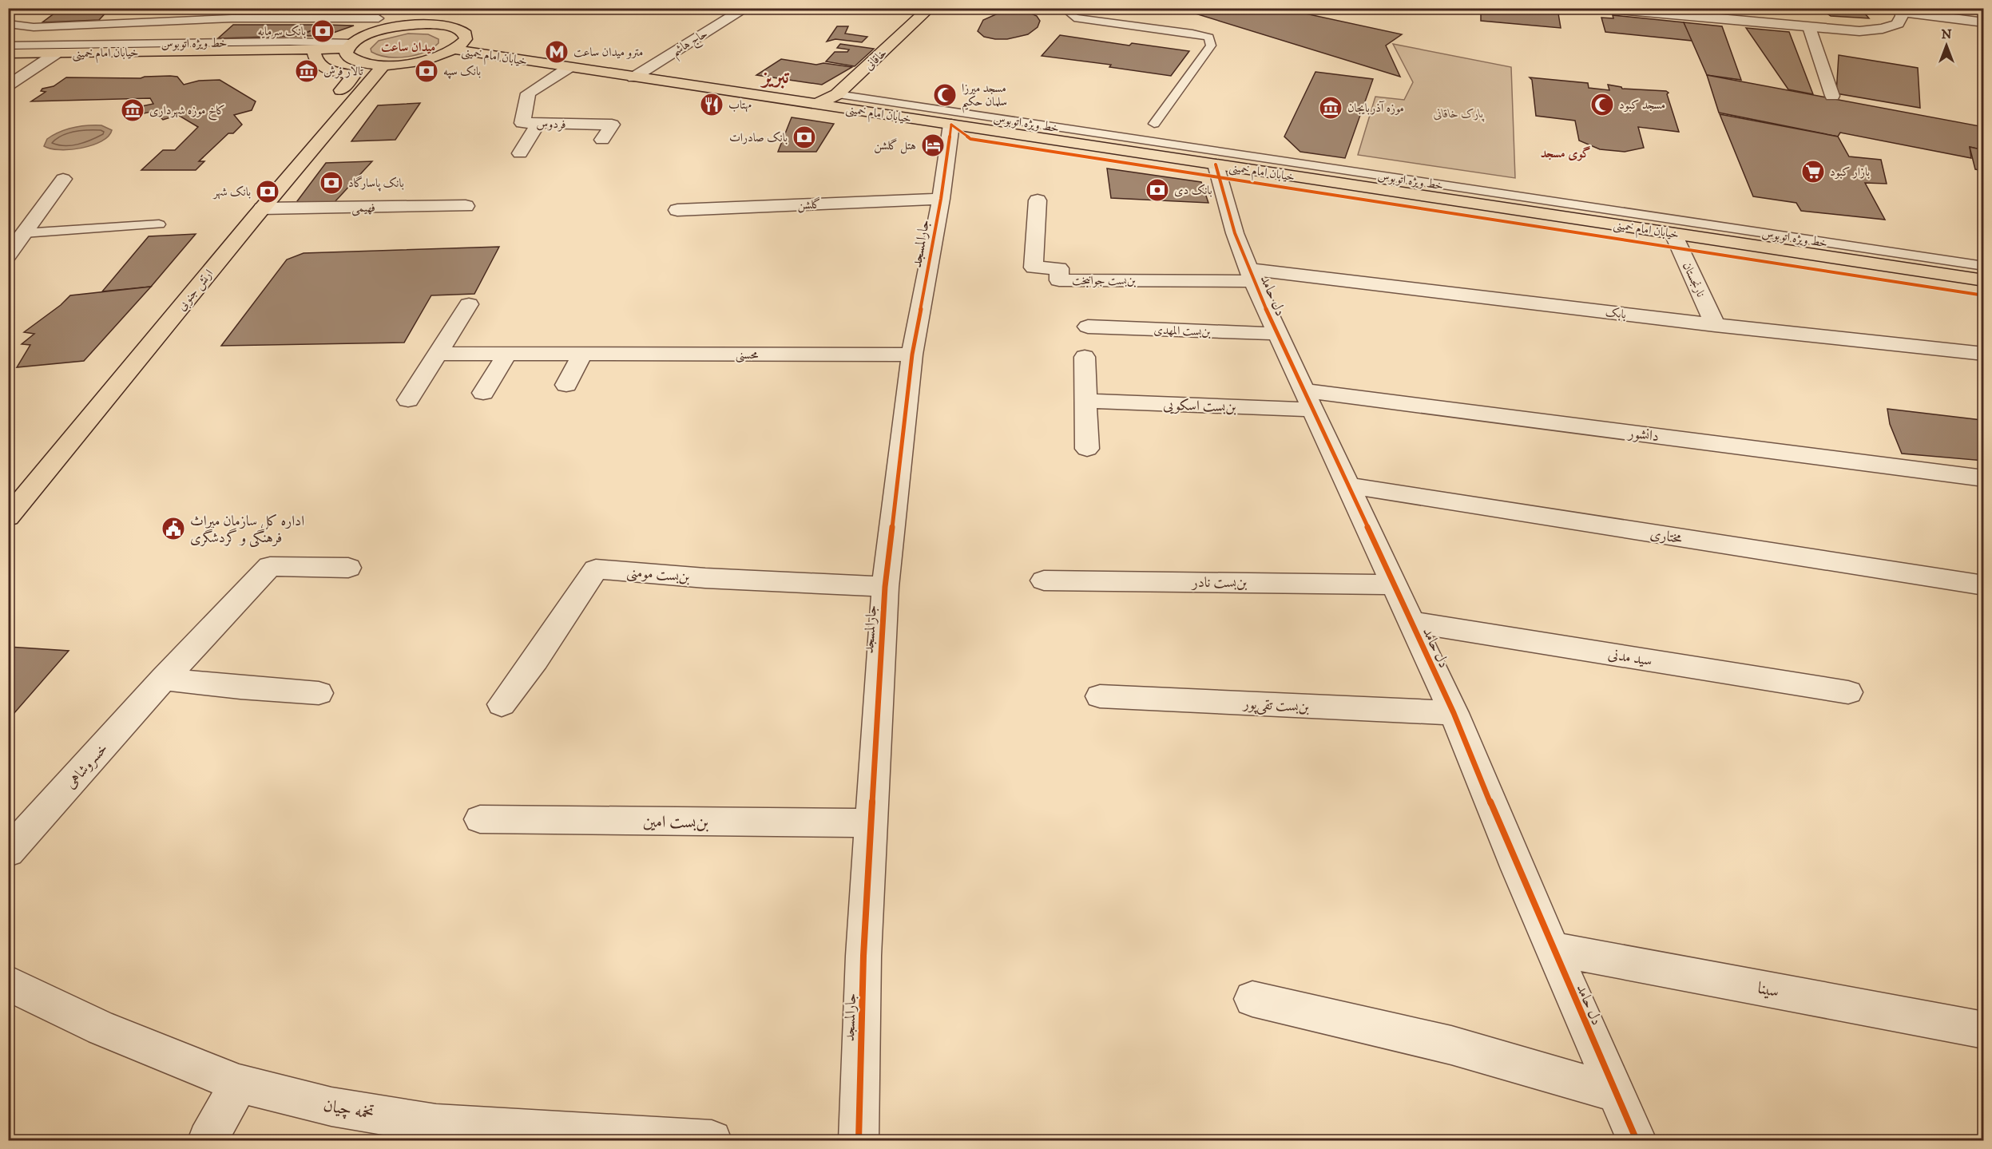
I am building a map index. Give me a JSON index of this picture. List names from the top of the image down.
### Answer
{
  "streets": {
    "main road": ["خیابان امام خمینی", "خاقانی", "ارتش جنوبی"],
    "street": [
      "حاج هاشم",
      "فردوس",
      "گلشن",
      "فهیمی",
      "جارالمسجد",
      "نارنجستان",
      "بن‌بست جوانبخت",
      "دل حامد",
      "بابک",
      "بن‌بست المهدی",
      "محسنی",
      "بن‌بست اسکویی",
      "دانشور",
      "مختاری",
      "بن‌بست مومنی",
      "بن‌بست نادر",
      "سید مدنی",
      "بن‌بست تقی‌پور",
      "خسروشاهی",
      "بن‌بست امین",
      "سینا",
      "تخمه چیان"
    ],
    "lane": ["خط ویژه اتوبوس"]
  },
  "crossings": [
    ["حاج هاشم", "خیابان امام خمینی"],
    ["خط ویژه اتوبوس", "خیابان امام خمینی"],
    ["خط ویژه اتوبوس", "خاقانی"],
    ["خیابان امام خمینی", "خاقانی"],
    ["خیابان امام خمینی", "فردوس"],
    ["خیابان امام خمینی", "جارالمسجد"],
    ["خیابان امام خمینی", "نارنجستان"],
    ["خیابان امام خمینی", "دل حامد"],
    ["گلشن", "جارالمسجد"],
    ["فهیمی", "ارتش جنوبی"],
    ["جارالمسجد", "محسنی"],
    ["جارالمسجد", "بن‌بست مومنی"],
    ["جارالمسجد", "بن‌بست امین"],
    ["نارنجستان", "بابک"],
    ["بن‌بست جوانبخت", "دل حامد"],
    ["بن‌بست جوانبخت", "بابک"],
    ["دل حامد", "بابک"],
    ["دل حامد", "بن‌بست المهدی"],
    ["دل حامد", "بن‌بست اسکویی"],
    ["دل حامد", "دانشور"],
    ["دل حامد", "مختاری"],
    ["دل حامد", "بن‌بست نادر"],
    ["دل حامد", "سید مدنی"],
    ["دل حامد", "بن‌بست تقی‌پور"],
    ["دل حامد", "سینا"],
    ["بن‌بست اسکویی", "دانشور"]
  ],
  "districts": ["میدان ساعت", "تبریز", "گوی مسجد"],
  "parks": ["پارک خاقانی"],
  "places": {
    "bank": [
      "بانک سرمایه",
      "بانک سپه",
      "بانک صادرات",
      "بانک پاسارگاد",
      "بانک دی",
      "بانک شهر"
    ],
    "metro station": ["مترو میدان ساعت"],
    "museum": ["تالار فرش", "موزه آذربایجان", "کاخ موزه شهرداری"],
    "mosque": ["مسجد میرزا سلمان حکیم", "مسجد کبود"],
    "restaurant": ["مهتاب"],
    "hotel": ["هتل گلشن"],
    "supermarket": ["بازار کبود"],
    "public building": ["اداره کل سازمان میراث فرهنگی و گردشگری"]
  },
  "north": "top"
}
